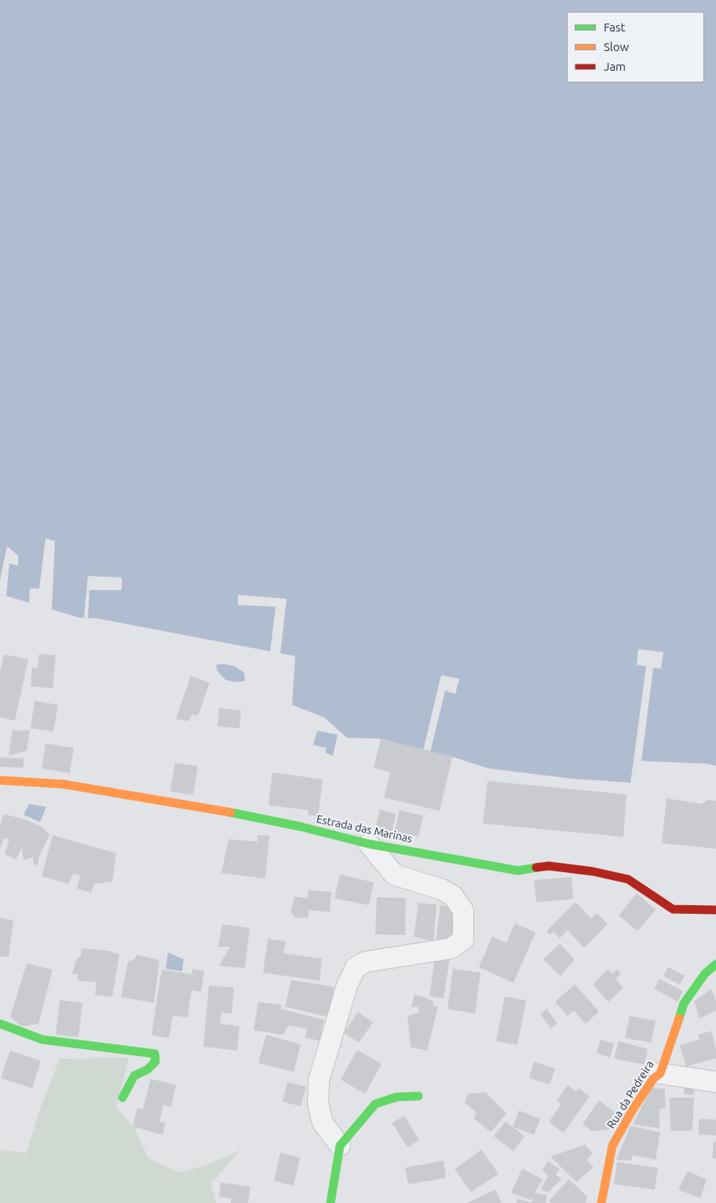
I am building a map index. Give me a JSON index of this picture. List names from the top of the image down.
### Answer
{
  "streets": {
    "street": ["Estrada das Marinas", "Rua da Pedreira"]
  },
  "legend": ["Fast", "Slow", "Jam"]
}
